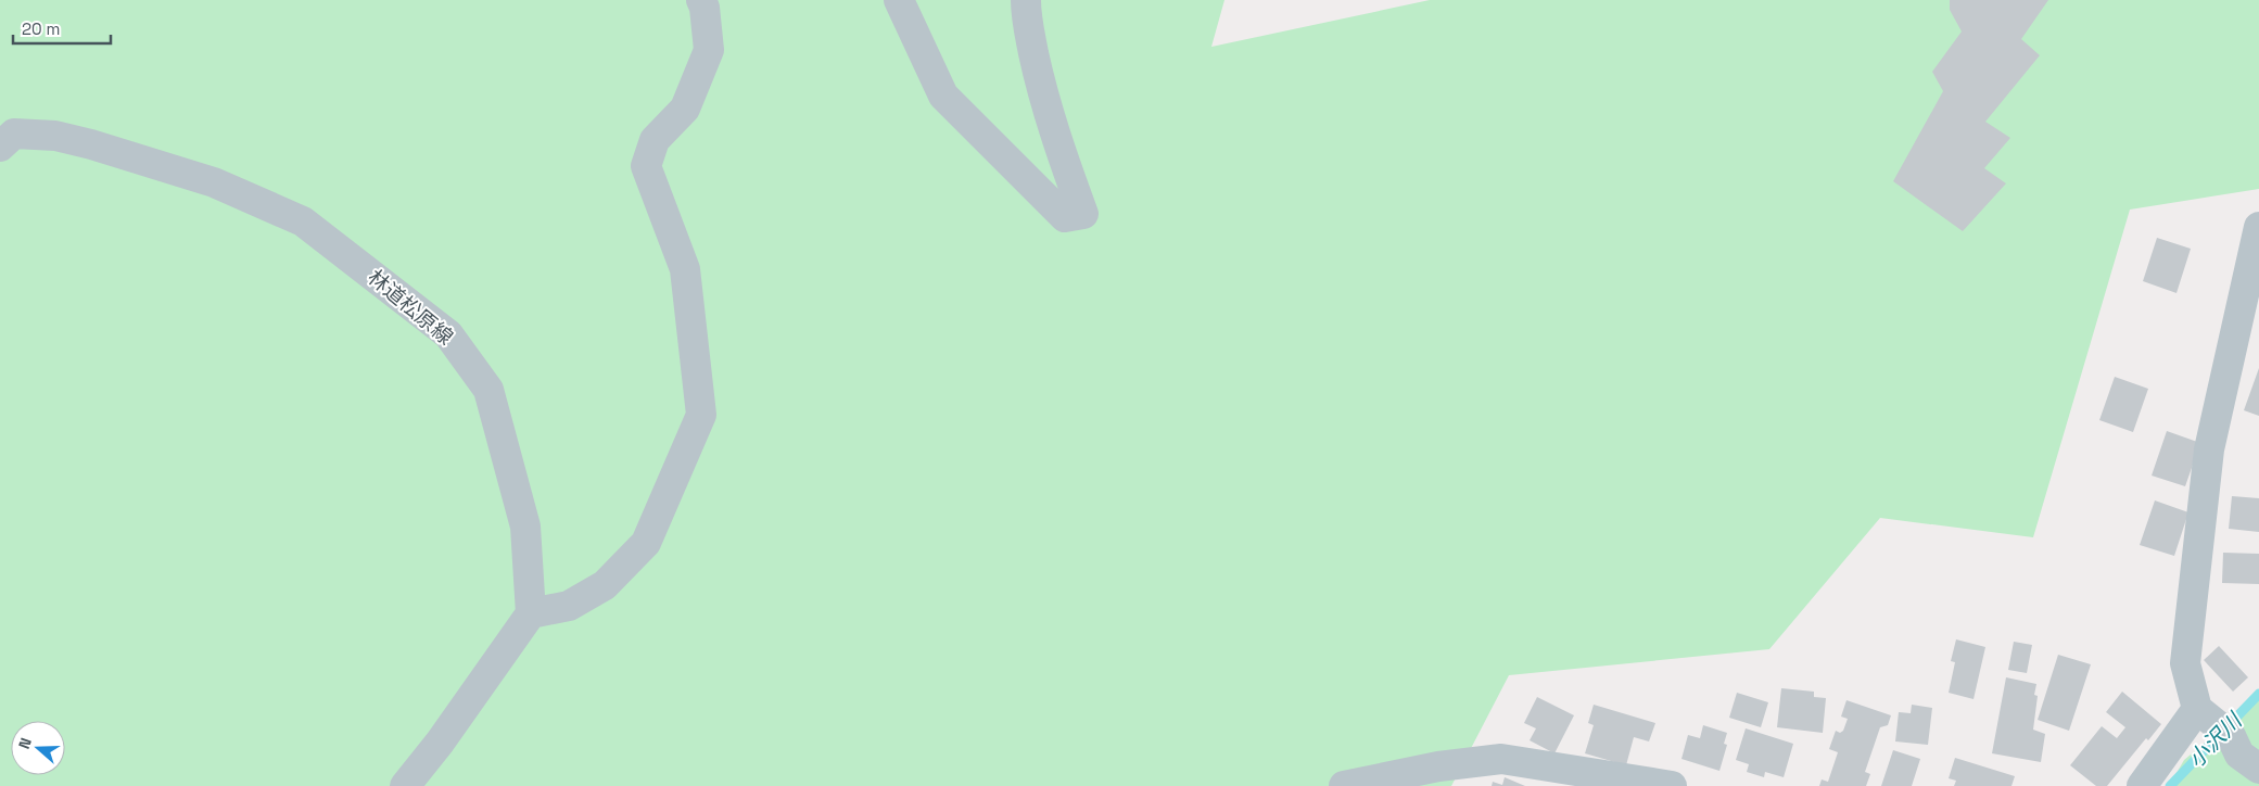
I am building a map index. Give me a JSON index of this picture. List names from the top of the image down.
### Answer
{
  "streets": {
    "street": ["林道松原線"]
  },
  "water": ["小沢川"],
  "scale_bar": "20 m",
  "north": "left"
}
